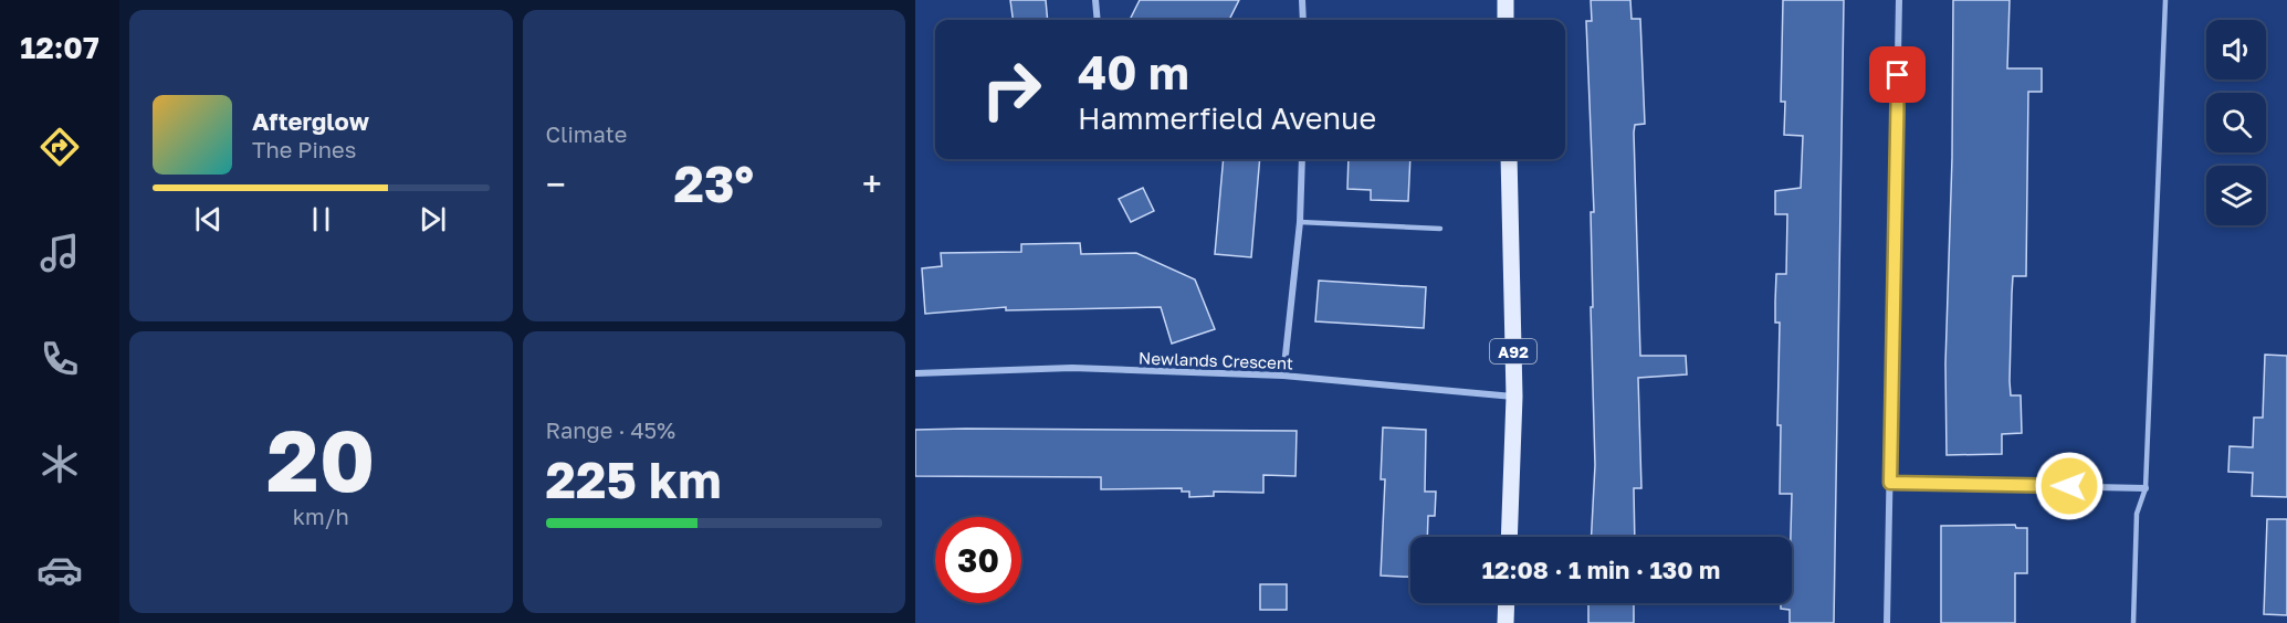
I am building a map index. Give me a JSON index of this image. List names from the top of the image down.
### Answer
{
  "streets": {
    "main road": ["A92"],
    "street": ["Newlands Crescent"]
  },
  "crossings": [
    ["A92", "Newlands Crescent"]
  ],
  "page": {
    "tabs": "12:07",
    "tile": [
      "Climate",
      ["20", "km/h"],
      ["Range · 45%", "225 km"]
    ],
    "turn": ["40 m", "Hammerfield Avenue"],
    "song": ["Afterglow", "The Pines"],
    "heat": ["−", "23°", "+"],
    "limit": "30",
    "trip": "12:08 · 1 min · 130 m"
  }
}
